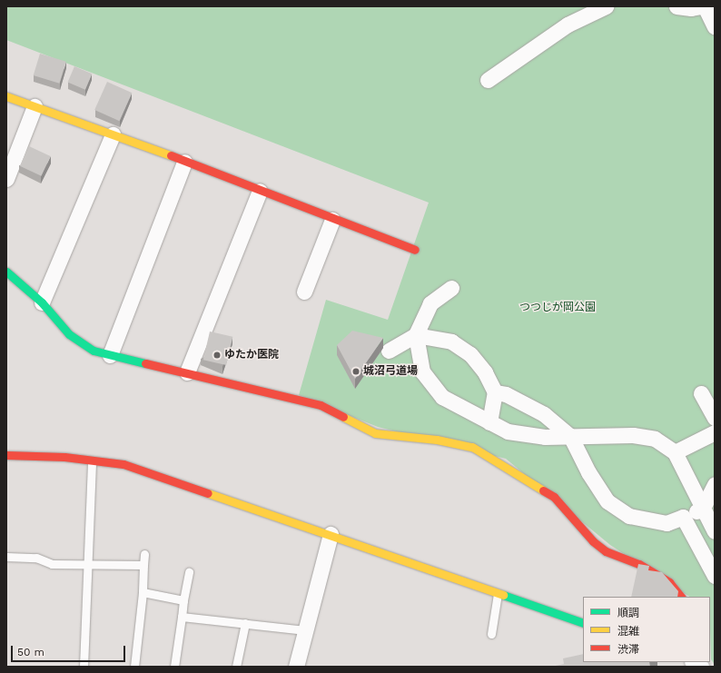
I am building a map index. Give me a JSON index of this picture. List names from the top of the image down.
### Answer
{
  "parks": ["つつじが岡公園"],
  "places": ["ゆたか医院", "城沼弓道場"],
  "legend": ["順調", "混雑", "渋滞"],
  "scale_bar": "50 m"
}
